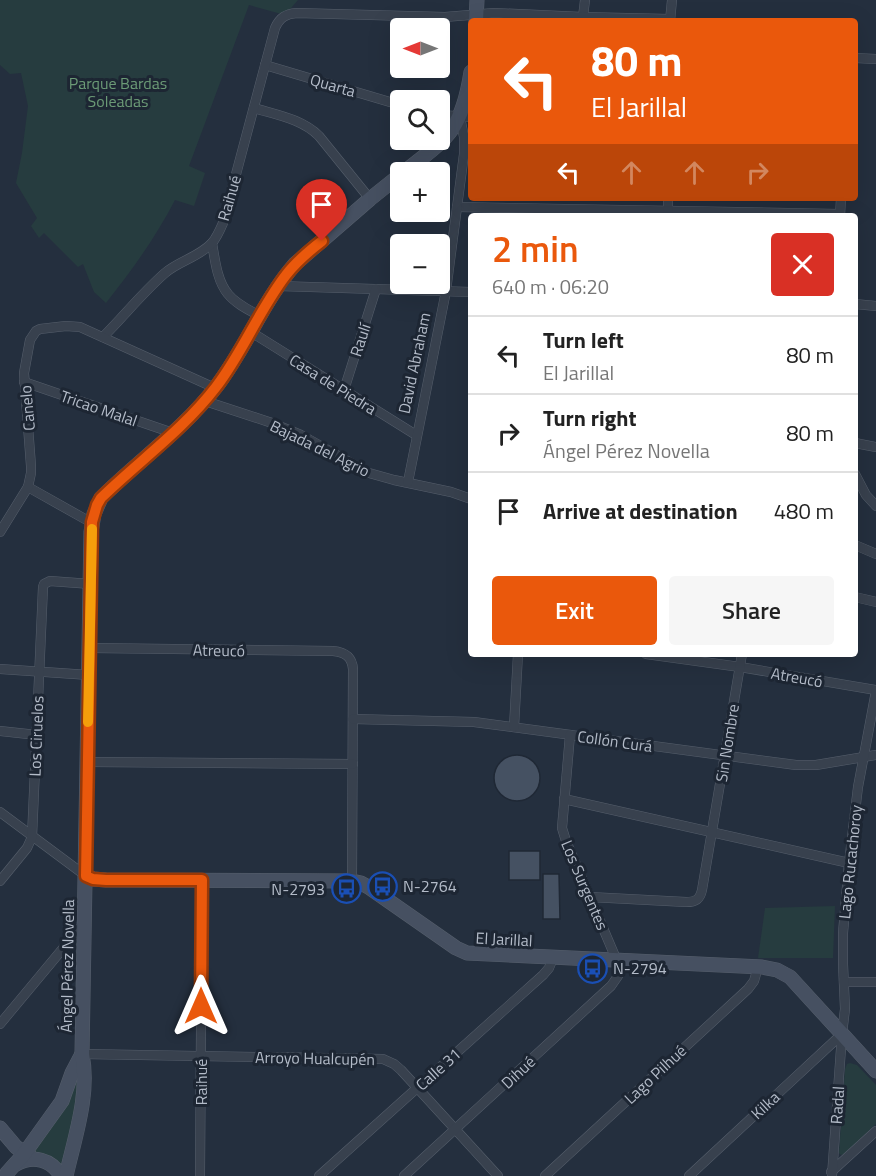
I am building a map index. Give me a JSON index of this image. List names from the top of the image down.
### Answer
{
  "streets": {
    "main road": ["David Abraham", "El Jarillal", "Ángel Pérez Novella"],
    "street": [
      "Quarta",
      "Raihué",
      "Raulí",
      "Casa de Piedra",
      "Canelo",
      "Tricao Malal",
      "Bajada del Agrio",
      "Atreucó",
      "Los Ciruelos",
      "Collón Curá",
      "Sin Nombre",
      "Lago Rucachoroy",
      "Los Surgentes",
      "Arroyo Hualcupén",
      "Calle 31",
      "Dihué",
      "Lago Pilhué",
      "Kilka",
      "Radal"
    ]
  },
  "crossings": [
    ["Quarta", "Raihué"],
    ["Raihué", "Canelo"],
    ["Raihué", "El Jarillal"],
    ["Raihué", "Arroyo Hualcupén"],
    ["Raulí", "Casa de Piedra"],
    ["David Abraham", "Casa de Piedra"],
    ["David Abraham", "Bajada del Agrio"],
    ["David Abraham", "Ángel Pérez Novella"],
    ["Casa de Piedra", "Ángel Pérez Novella"],
    ["Canelo", "Tricao Malal"],
    ["Tricao Malal", "Ángel Pérez Novella"],
    ["Bajada del Agrio", "Ángel Pérez Novella"],
    ["Atreucó", "Collón Curá"],
    ["Atreucó", "Sin Nombre"],
    ["Atreucó", "Lago Rucachoroy"],
    ["Atreucó", "Ángel Pérez Novella"],
    ["Los Ciruelos", "El Jarillal"],
    ["Los Ciruelos", "Ángel Pérez Novella"],
    ["Collón Curá", "Sin Nombre"],
    ["Collón Curá", "Lago Rucachoroy"],
    ["Collón Curá", "Los Surgentes"],
    ["Sin Nombre", "Los Surgentes"],
    ["Lago Rucachoroy", "El Jarillal"],
    ["Lago Rucachoroy", "Kilka"],
    ["Lago Rucachoroy", "Radal"],
    ["Los Surgentes", "El Jarillal"],
    ["Los Surgentes", "Dihué"],
    ["El Jarillal", "Ángel Pérez Novella"],
    ["El Jarillal", "Calle 31"],
    ["El Jarillal", "Dihué"],
    ["El Jarillal", "Lago Pilhué"],
    ["El Jarillal", "Kilka"],
    ["El Jarillal", "Radal"],
    ["Ángel Pérez Novella", "Arroyo Hualcupén"],
    ["Arroyo Hualcupén", "Calle 31"],
    ["Arroyo Hualcupén", "Dihué"],
    ["Kilka", "Radal"]
  ],
  "parks": ["Parque Bardas Soleadas"],
  "places": {
    "bus stop": ["N-2764", "N-2793", "N-2794"]
  },
  "north": "left",
  "page": {
    "map_buttons": ["+", "−"],
    "turn": ["80 m", "El Jarillal"],
    "heading": ["2 min", "640 m · 06:20"],
    "list": [
      {
        "name": "Turn left",
        "note": "El Jarillal",
        "value": "80 m"
      },
      {
        "name": "Turn right",
        "note": "Ángel Pérez Novella",
        "value": "80 m"
      },
      {
        "name": "Arrive at destination",
        "value": "480 m"
      }
    ],
    "buttons": ["Exit", "Share"]
  }
}
